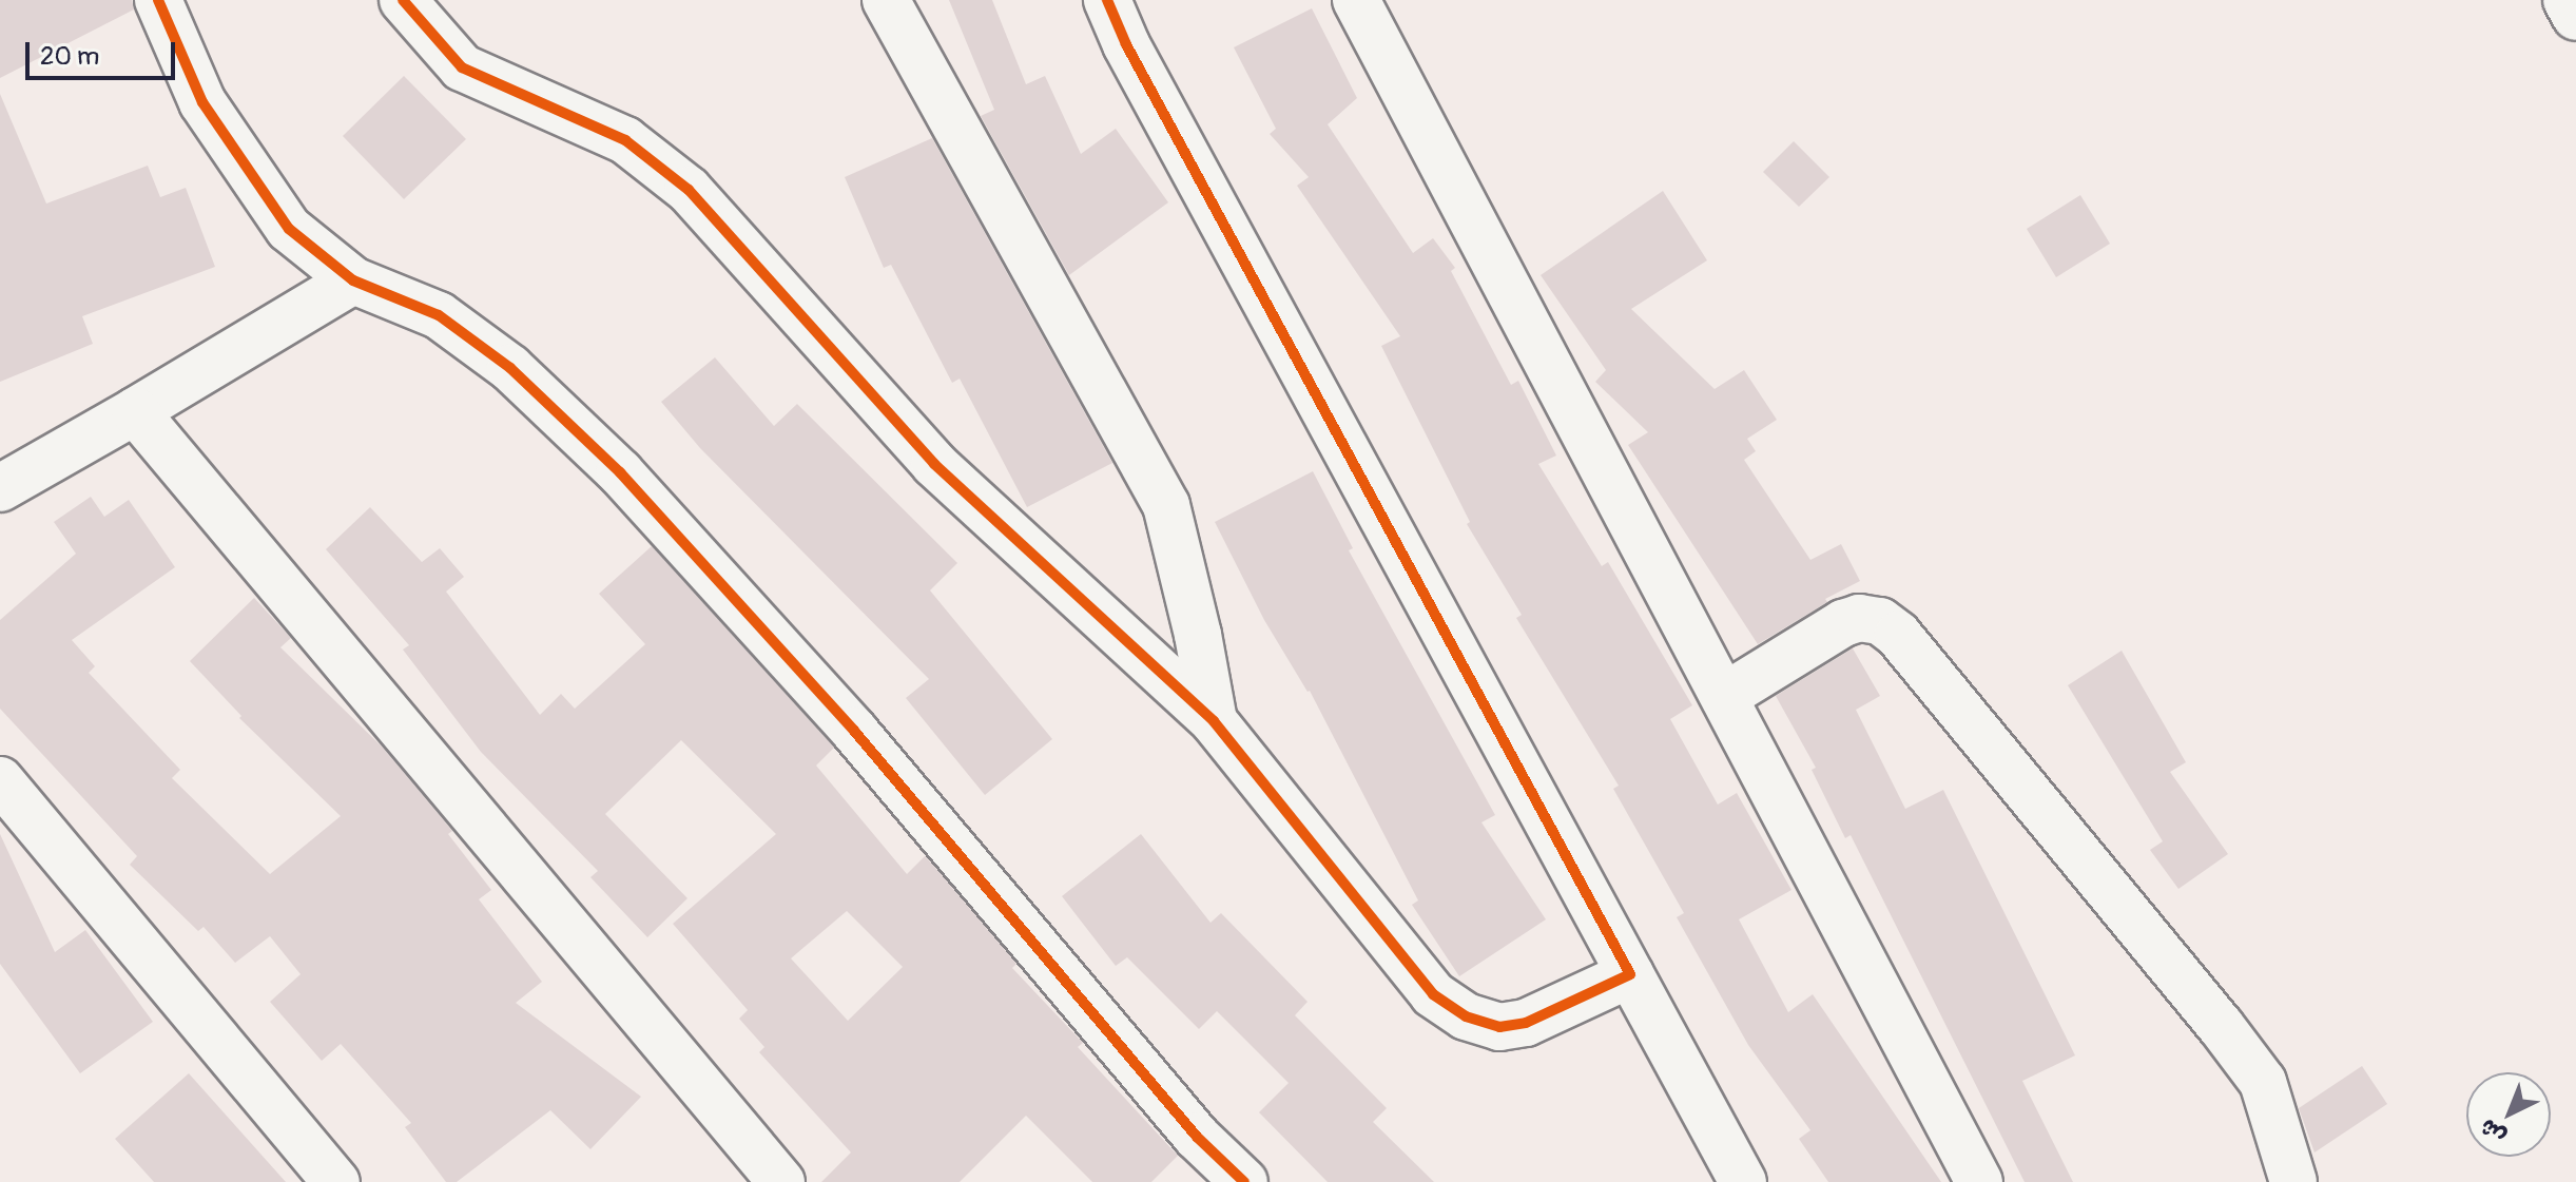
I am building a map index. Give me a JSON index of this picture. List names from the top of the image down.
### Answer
{
  "scale_bar": "20 m",
  "north": "bottom left"
}
